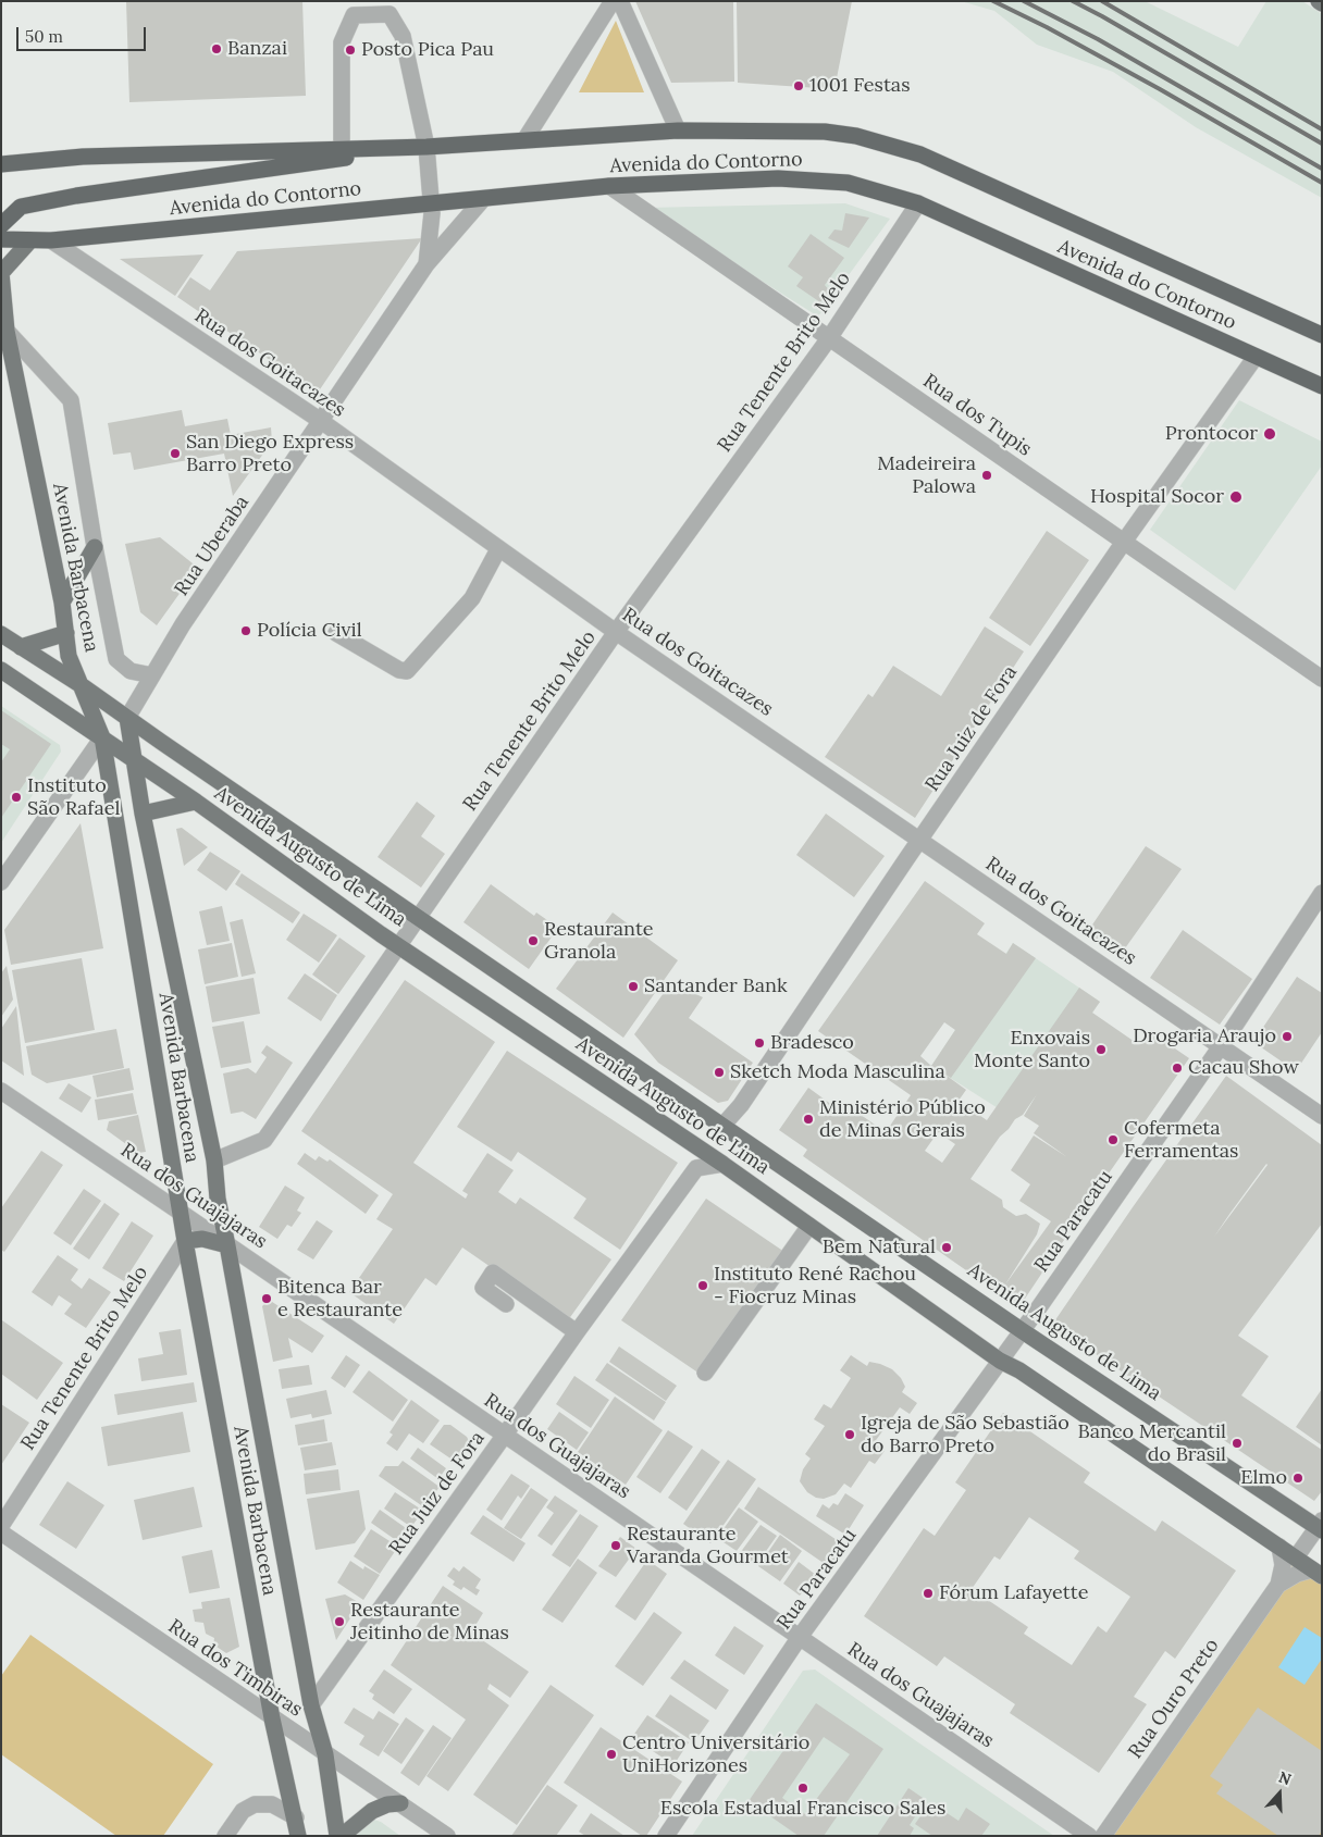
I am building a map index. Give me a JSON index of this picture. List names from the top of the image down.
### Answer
{
  "streets": {
    "highway": ["Avenida do Contorno"],
    "main road": ["Avenida Barbacena", "Avenida Augusto de Lima"],
    "street": [
      "Rua Tenente Brito Melo",
      "Rua dos Goitacazes",
      "Rua dos Tupis",
      "Rua Uberaba",
      "Rua Juiz de Fora",
      "Rua dos Guajajaras",
      "Rua Paracatu",
      "Rua dos Timbiras",
      "Rua Ouro Preto"
    ]
  },
  "crossings": [
    ["Avenida do Contorno", "Rua Tenente Brito Melo"],
    ["Avenida do Contorno", "Rua dos Goitacazes"],
    ["Avenida do Contorno", "Rua dos Tupis"],
    ["Avenida do Contorno", "Rua Uberaba"],
    ["Avenida do Contorno", "Rua Juiz de Fora"],
    ["Rua Tenente Brito Melo", "Rua dos Goitacazes"],
    ["Rua Tenente Brito Melo", "Rua dos Tupis"],
    ["Rua Tenente Brito Melo", "Avenida Barbacena"],
    ["Rua Tenente Brito Melo", "Avenida Augusto de Lima"],
    ["Rua dos Goitacazes", "Rua Uberaba"],
    ["Rua dos Goitacazes", "Rua Juiz de Fora"],
    ["Rua dos Goitacazes", "Rua Paracatu"],
    ["Rua dos Tupis", "Rua Juiz de Fora"],
    ["Rua Uberaba", "Avenida Barbacena"],
    ["Rua Uberaba", "Avenida Augusto de Lima"],
    ["Avenida Barbacena", "Rua Juiz de Fora"],
    ["Avenida Barbacena", "Avenida Augusto de Lima"],
    ["Avenida Barbacena", "Rua dos Guajajaras"],
    ["Avenida Barbacena", "Rua dos Timbiras"],
    ["Rua Juiz de Fora", "Avenida Augusto de Lima"],
    ["Rua Juiz de Fora", "Rua dos Guajajaras"],
    ["Avenida Augusto de Lima", "Rua Paracatu"],
    ["Avenida Augusto de Lima", "Rua Ouro Preto"],
    ["Rua dos Guajajaras", "Rua Paracatu"]
  ],
  "places": [
    "Banzai",
    "Posto Pica Pau",
    "1001 Festas",
    "Prontocor",
    "San Diego Express Barro Preto",
    "Madeireira Palowa",
    "Hospital Socor",
    "Polícia Civil",
    "Instituto São Rafael",
    "Restaurante Granola",
    "Santander Bank",
    "Drogaria Araujo",
    "Bradesco",
    "Enxovais Monte Santo",
    "Cacau Show",
    "Sketch Moda Masculina",
    "Ministério Público de Minas Gerais",
    "Cofermeta Ferramentas",
    "Bem Natural",
    "Instituto René Rachou - Fiocruz Minas",
    "Bitenca Bar e Restaurante",
    "Igreja de São Sebastião do Barro Preto",
    "Banco Mercantil do Brasil",
    "Elmo",
    "Restaurante Varanda Gourmet",
    "Fórum Lafayette",
    "Restaurante Jeitinho de Minas",
    "Centro Universitário UniHorizones",
    "Escola Estadual Francisco Sales"
  ],
  "scale_bar": "50 m",
  "north": "top"
}
